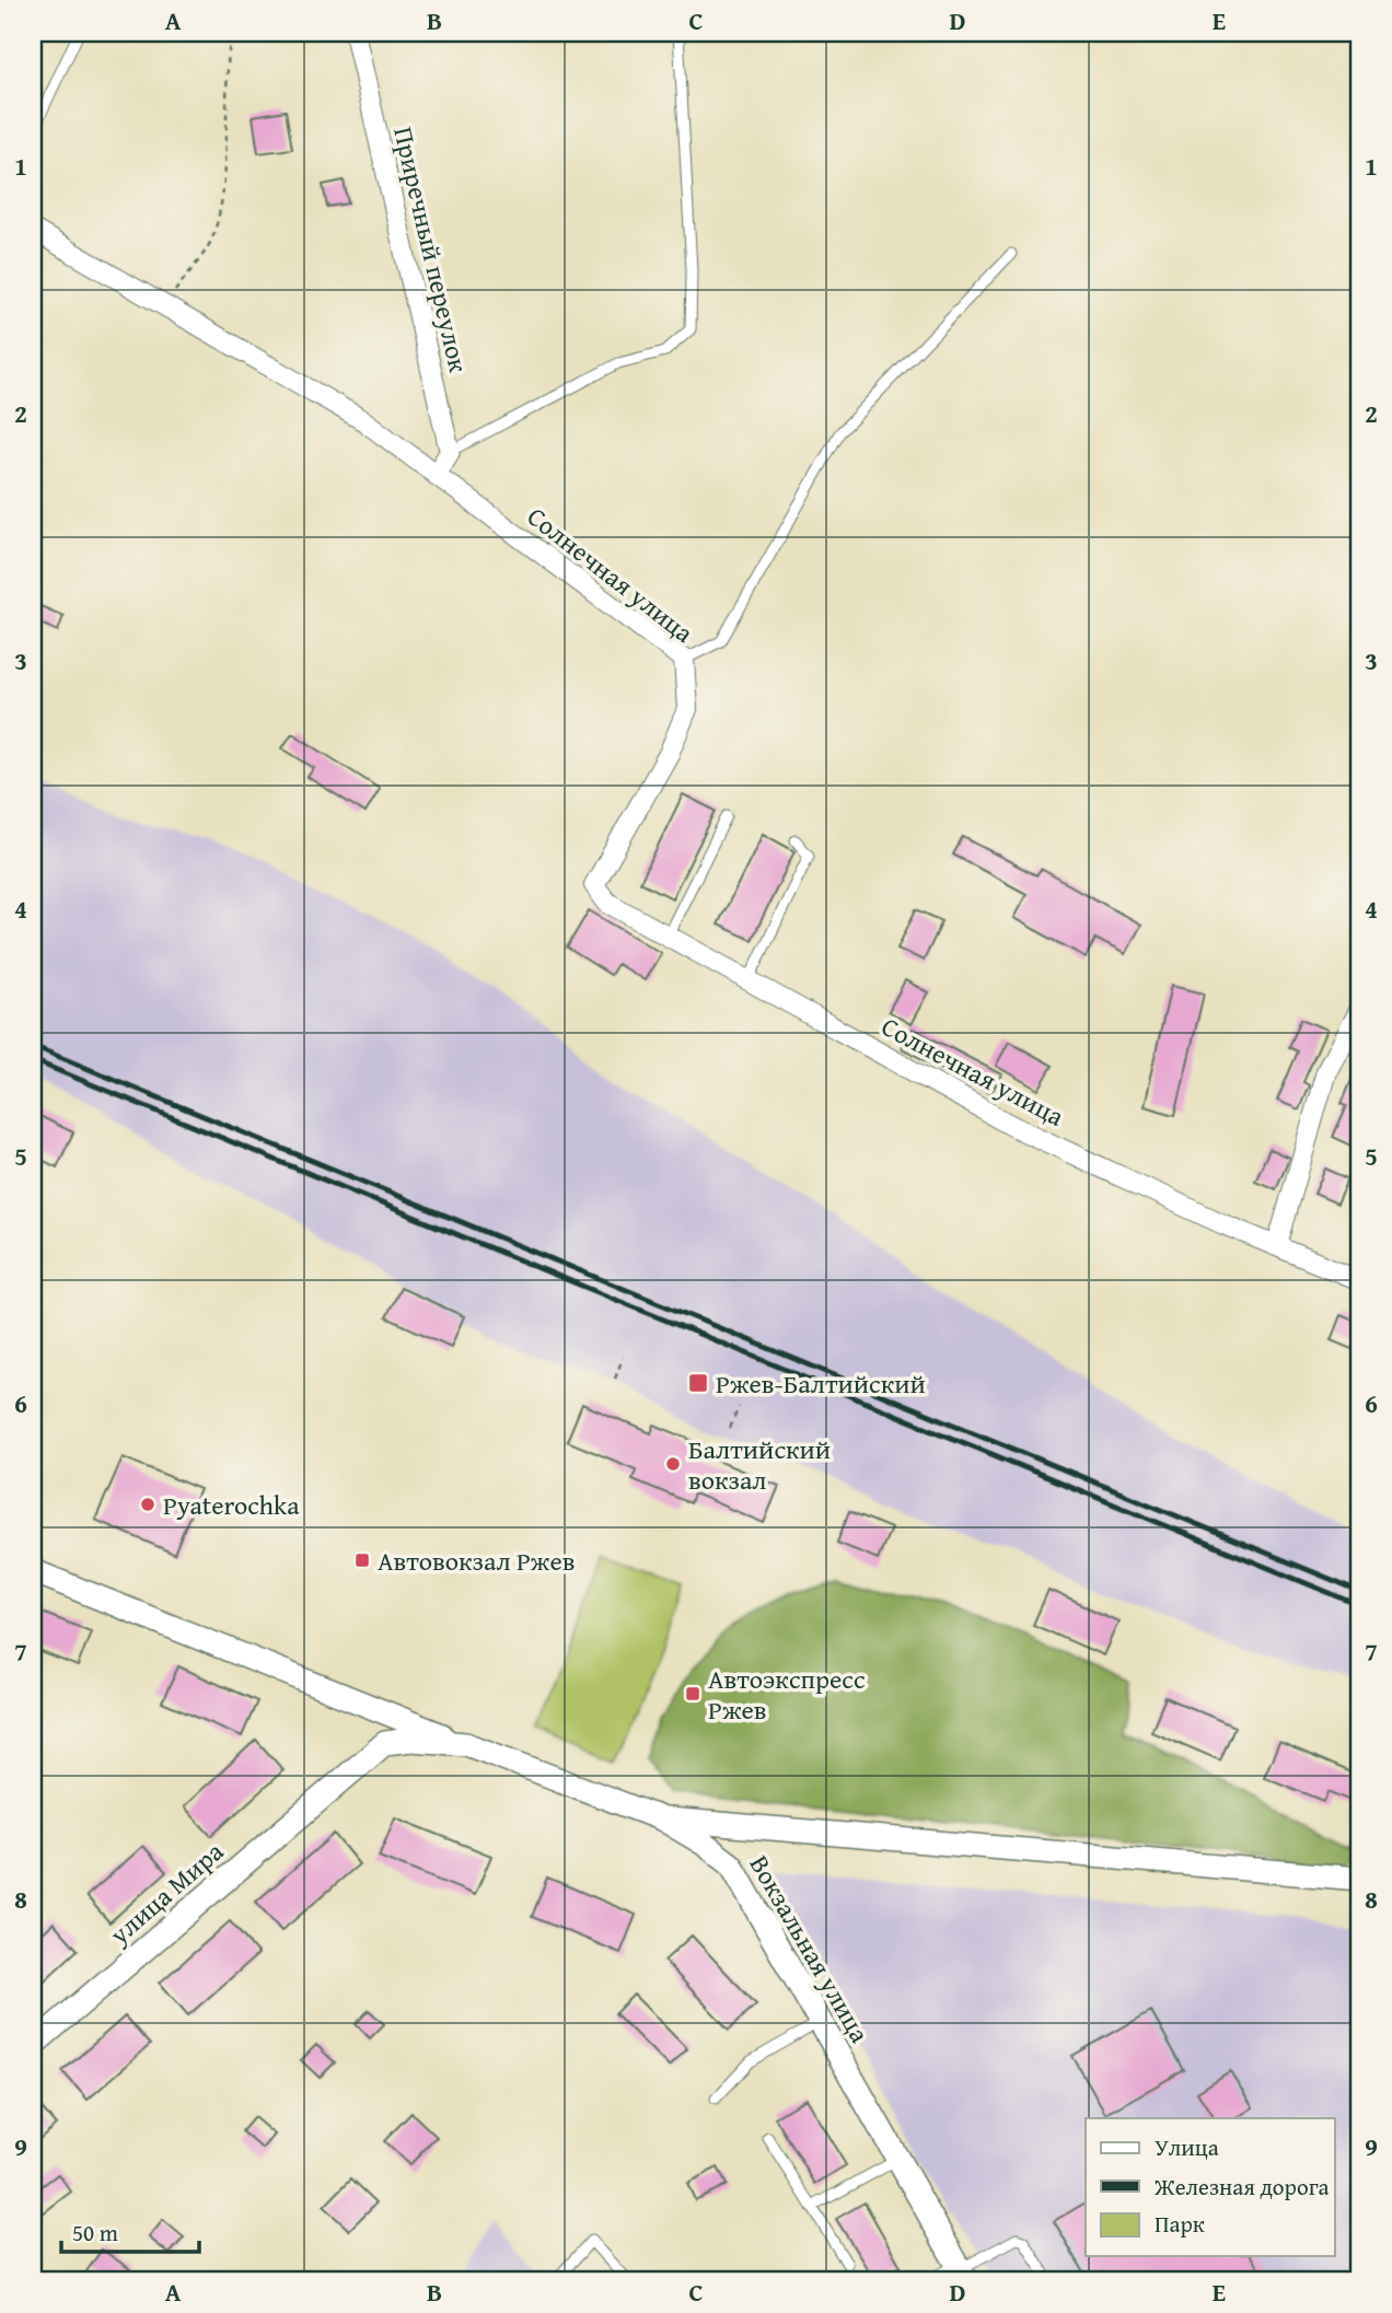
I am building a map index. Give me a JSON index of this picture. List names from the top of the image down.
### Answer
{
  "streets": {
    "street": [
      "Приречный переулок",
      "Солнечная улица",
      "улица Мира",
      "Вокзальная улица"
    ]
  },
  "crossings": [
    ["улица Мира", "Вокзальная улица"]
  ],
  "places": {
    "transit": ["Ржев-Балтийский", "Автовокзал Ржев", "Автоэкспресс Ржев"],
    "other": ["Балтийский вокзал", "Pyaterochka"]
  },
  "legend": ["Улица", "Железная дорога", "Парк"],
  "scale_bar": "50 m",
  "grid": {
    "columns": [
      "A",
      "B",
      "C",
      "D",
      "E"
    ],
    "rows": [
      "1",
      "2",
      "3",
      "4",
      "5",
      "6",
      "7",
      "8",
      "9"
    ]
  }
}
